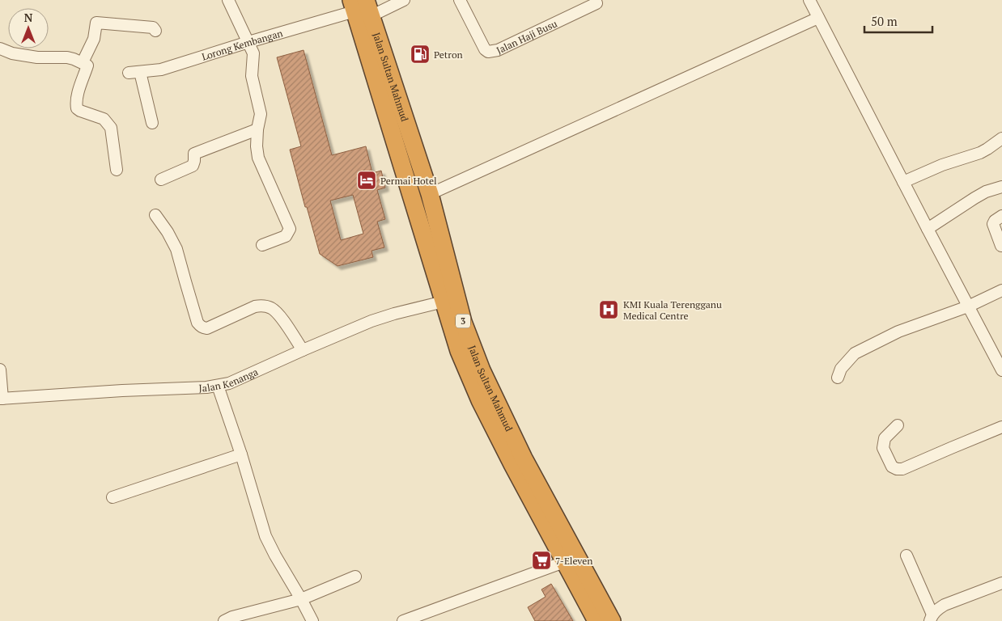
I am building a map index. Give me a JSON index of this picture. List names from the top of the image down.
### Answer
{
  "streets": {
    "highway": ["Jalan Sultan Mahmud", "3"],
    "street": ["Jalan Haji Busu", "Lorong Kembangan", "Jalan Kenanga"]
  },
  "crossings": [
    ["Lorong Kembangan", "Jalan Sultan Mahmud"],
    ["Jalan Sultan Mahmud", "Jalan Kenanga"]
  ],
  "places": {
    "fuel station": ["Petron"],
    "hotel": ["Permai Hotel"],
    "hospital": ["KMI Kuala Terengganu Medical Centre"],
    "supermarket": ["7-Eleven"]
  },
  "scale_bar": "50 m",
  "north": "top"
}
